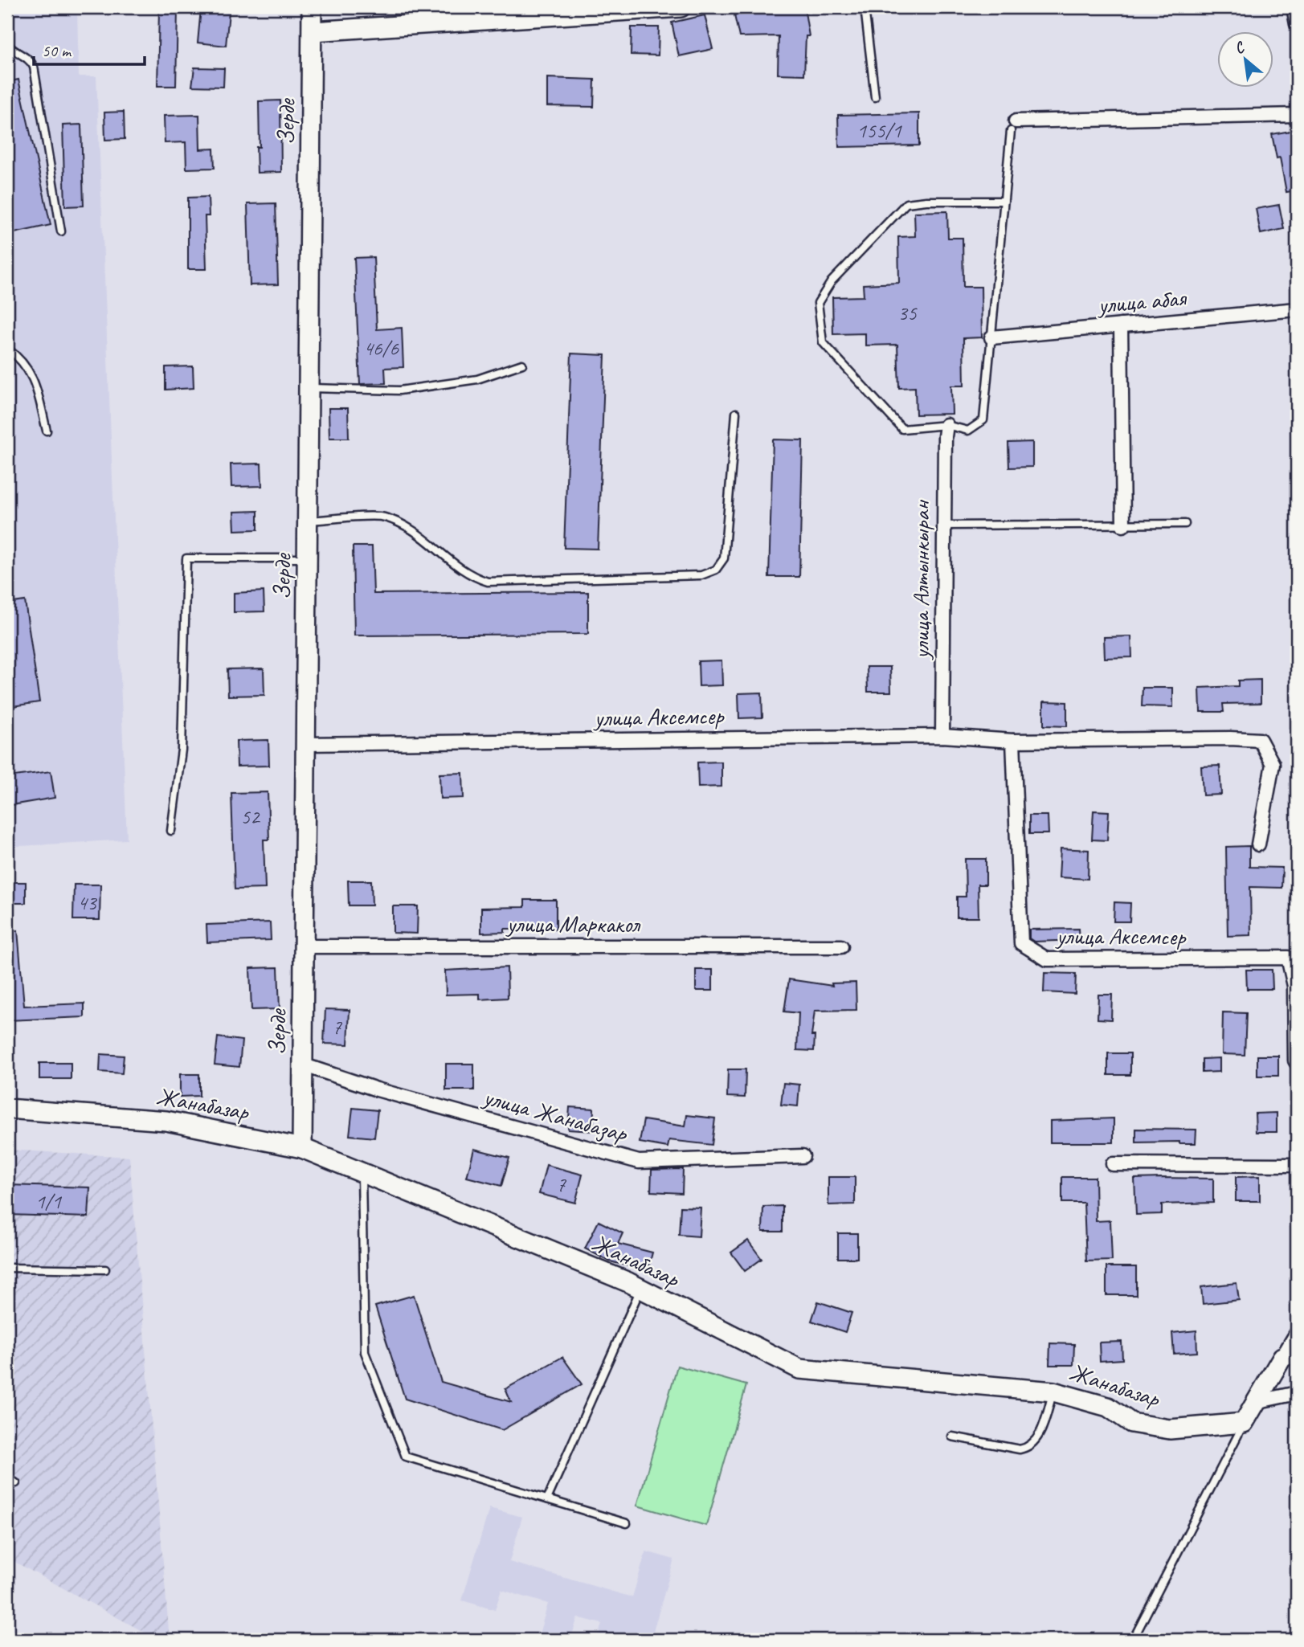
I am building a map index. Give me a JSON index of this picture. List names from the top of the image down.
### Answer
{
  "streets": {
    "street": [
      "Зерде",
      "улица абая",
      "улица Алтынкыран",
      "улица Аксемсер",
      "улица Маркакол",
      "Жанабазар",
      "улица Жанабазар"
    ]
  },
  "crossings": [
    ["Зерде", "улица Аксемсер"],
    ["Зерде", "улица Маркакол"],
    ["Зерде", "Жанабазар"],
    ["Зерде", "улица Жанабазар"],
    ["улица Алтынкыран", "улица Аксемсер"]
  ],
  "house_numbers": [
    "155/1",
    "35",
    "46/6",
    "52",
    "43",
    "7",
    "7",
    "1/1"
  ],
  "scale_bar": "50 m",
  "north": "top left"
}
